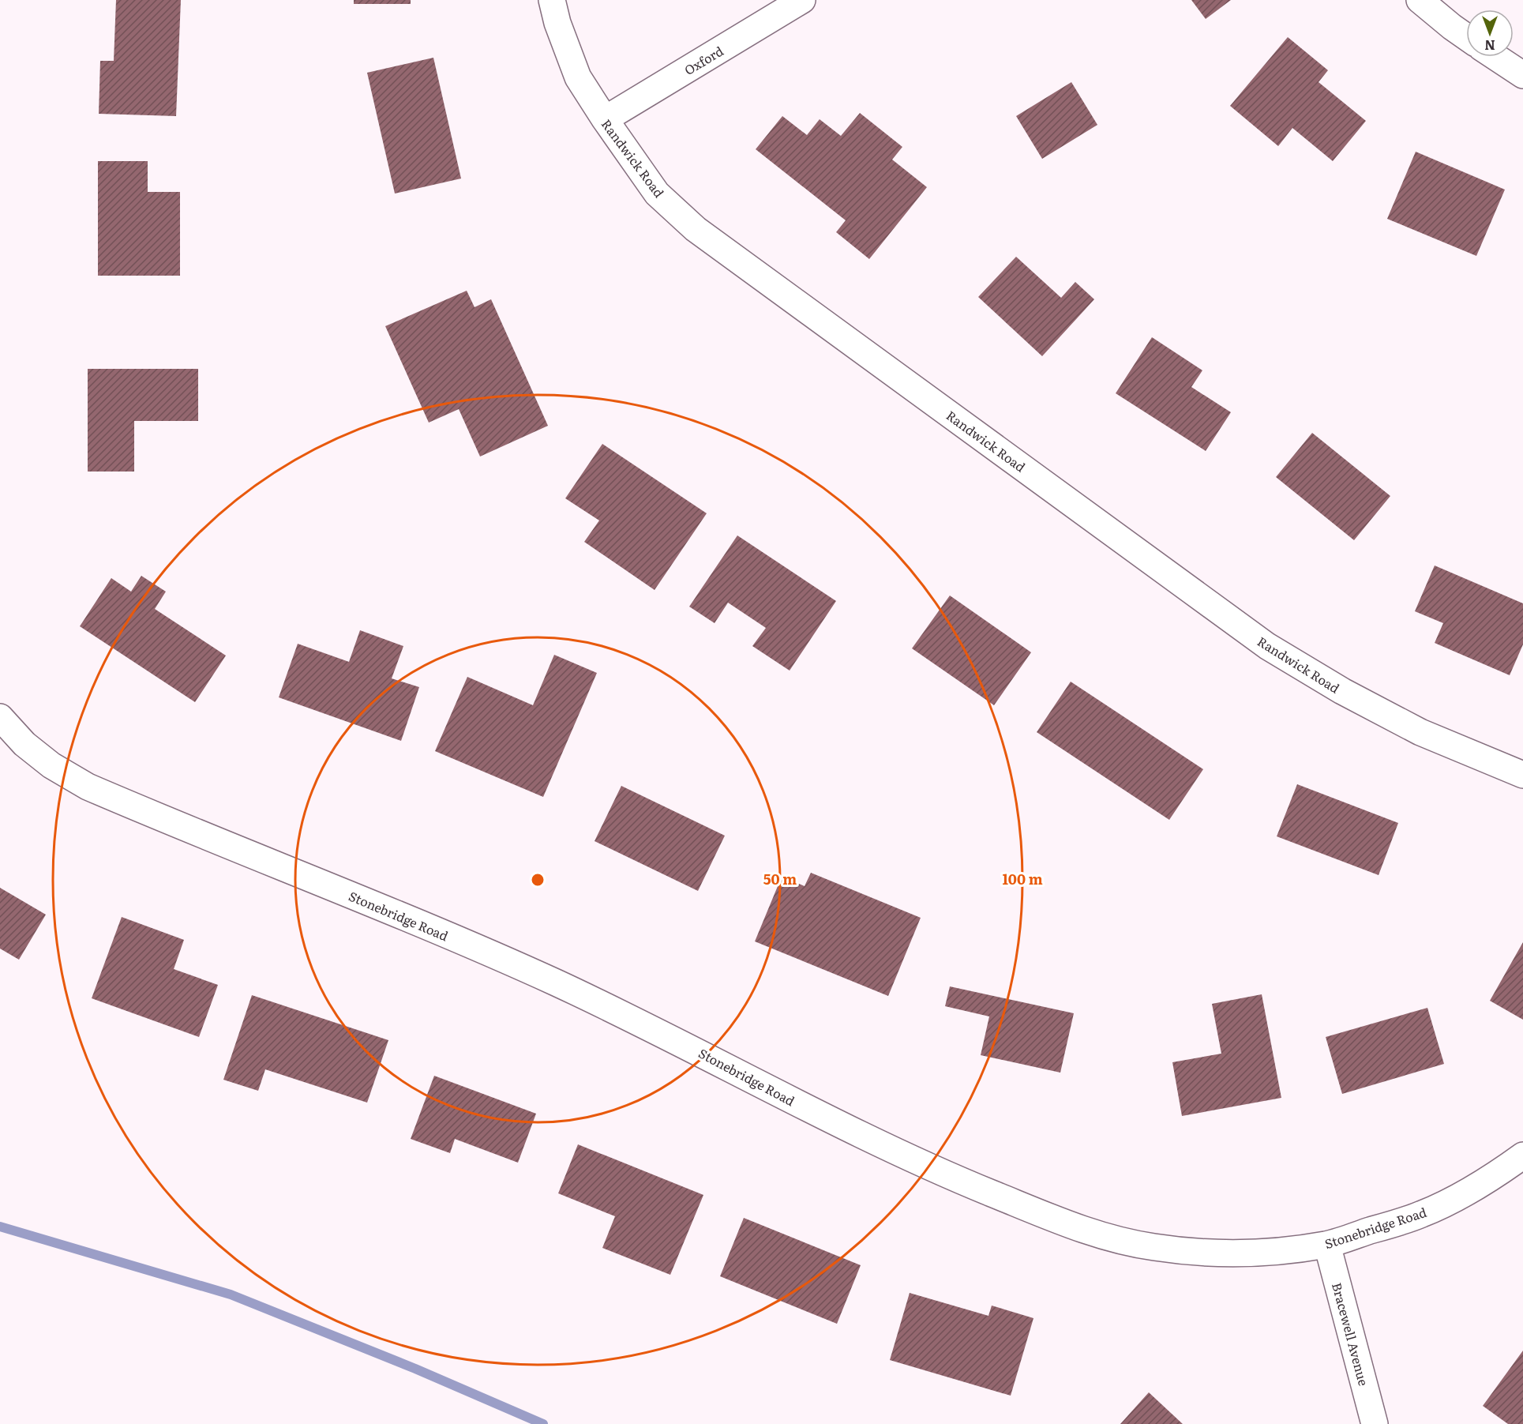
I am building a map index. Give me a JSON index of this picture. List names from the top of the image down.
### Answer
{
  "streets": {
    "street": [
      "Oxford",
      "Randwick Road",
      "Stonebridge Road",
      "Bracewell Avenue"
    ]
  },
  "crossings": [
    ["Oxford", "Randwick Road"],
    ["Stonebridge Road", "Bracewell Avenue"]
  ],
  "north": "bottom",
  "rings": ["50 m", "100 m"]
}
